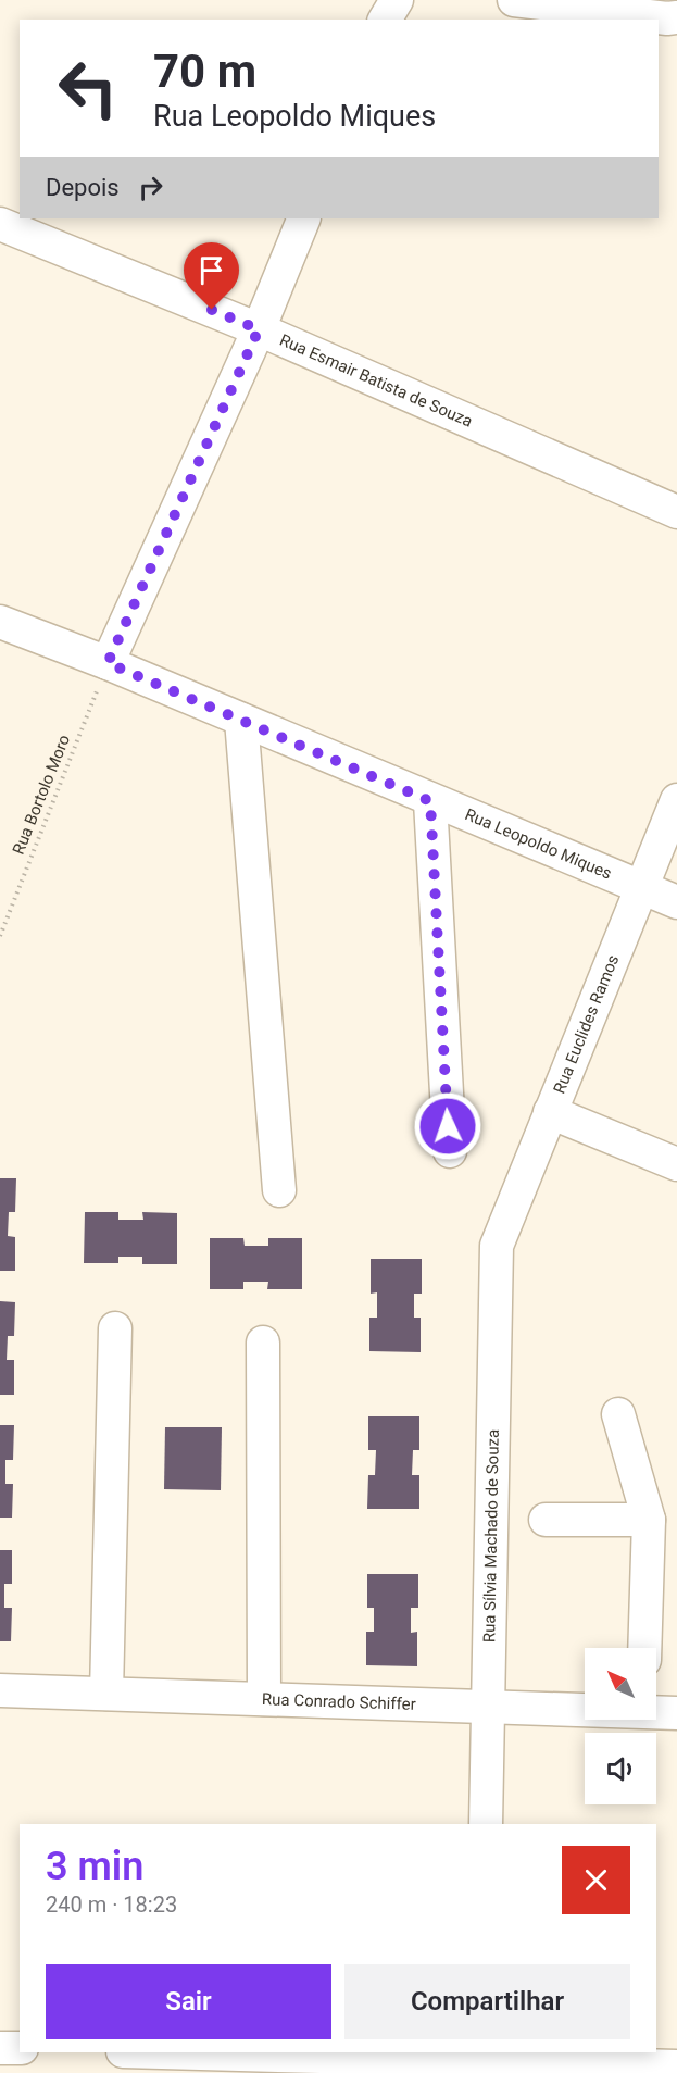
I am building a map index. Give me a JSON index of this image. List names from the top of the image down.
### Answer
{
  "streets": {
    "street": [
      "Rua Esmair Batista de Souza",
      "Rua Leopoldo Miques",
      "Rua Euclides Ramos",
      "Rua Sílvia Machado de Souza",
      "Rua Conrado Schiffer"
    ],
    "path": ["Rua Bortolo Moro"]
  },
  "crossings": [
    ["Rua Bortolo Moro", "Rua Leopoldo Miques"],
    ["Rua Leopoldo Miques", "Rua Euclides Ramos"],
    ["Rua Euclides Ramos", "Rua Sílvia Machado de Souza"],
    ["Rua Sílvia Machado de Souza", "Rua Conrado Schiffer"]
  ],
  "north": "top left",
  "page": {
    "turn": ["70 m", "Rua Leopoldo Miques"],
    "then": "Depois",
    "heading": ["3 min", "240 m · 18:23"],
    "buttons": ["Sair", "Compartilhar"]
  }
}
